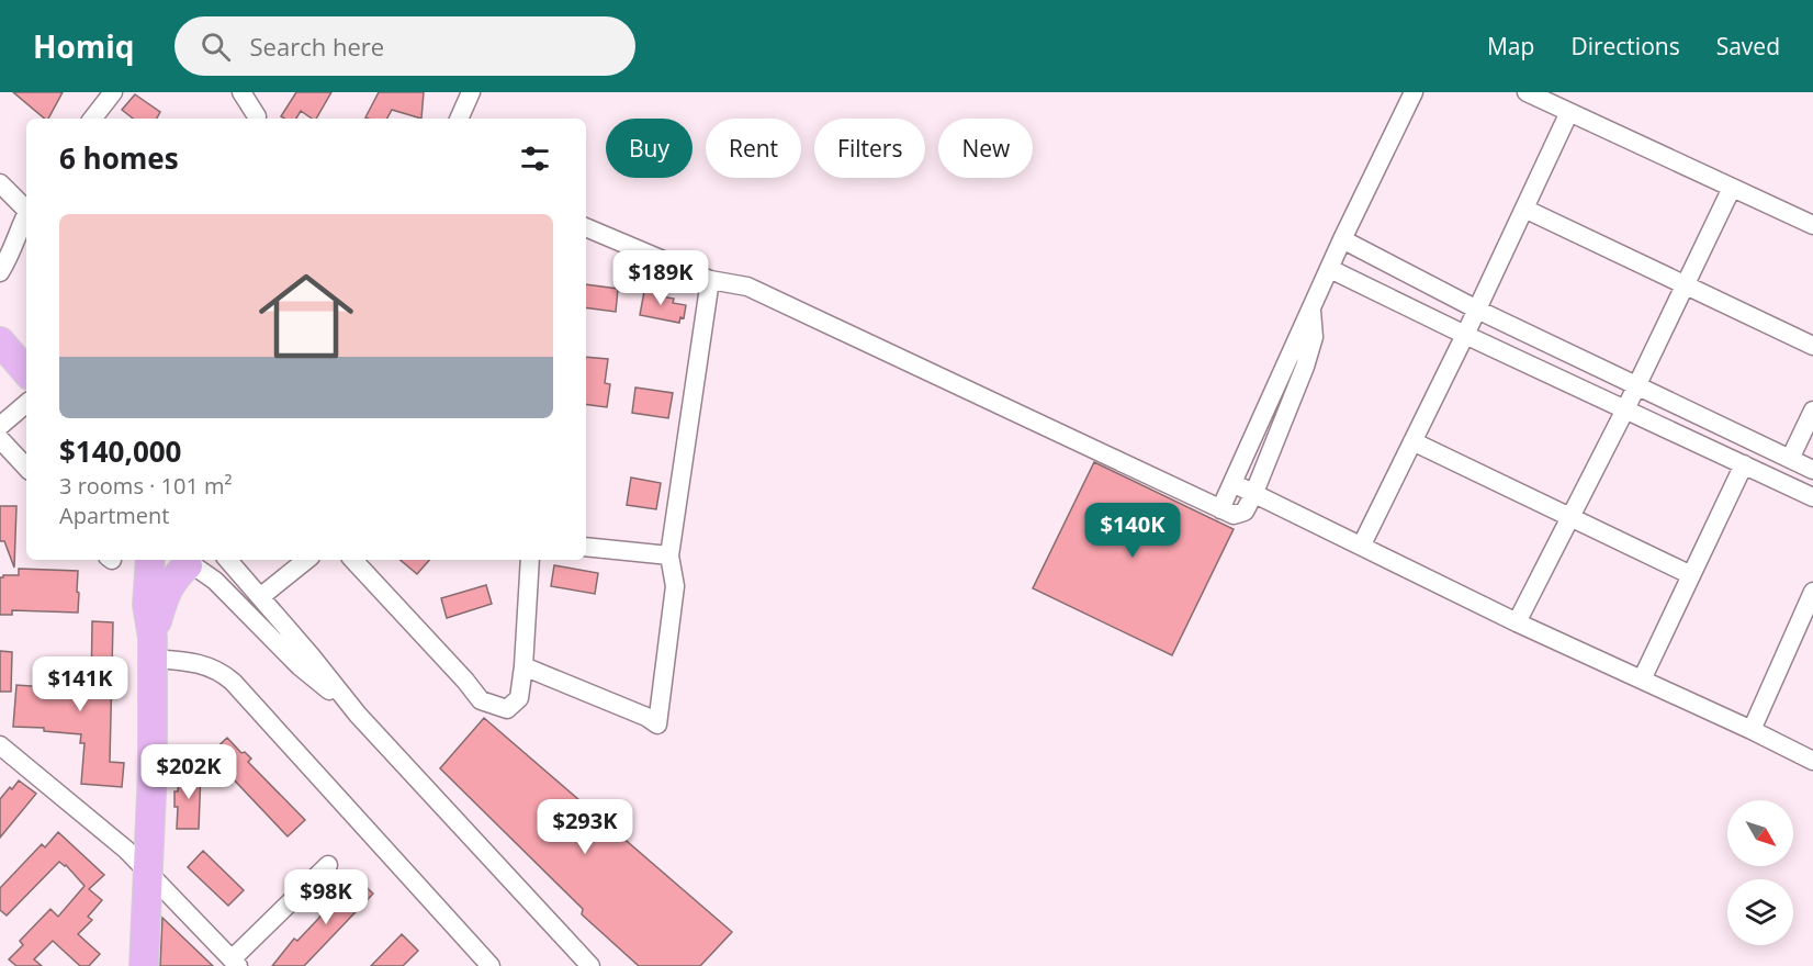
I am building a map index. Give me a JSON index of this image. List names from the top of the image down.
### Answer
{
  "north": "bottom right",
  "page": {
    "header": "Homiq",
    "search": "Search here",
    "nav": ["Map", "Directions", "Saved"],
    "chip": [
      "Buy",
      "Rent",
      "Filters",
      "New"
    ],
    "heading": "6 homes",
    "list": [
      {
        "name": "$140,000",
        "note": "3 rooms · 101 m² · Apartment"
      }
    ],
    "price": [
      "$189K",
      "$140K",
      "$141K",
      "$202K",
      "$293K",
      "$98K"
    ]
  }
}
